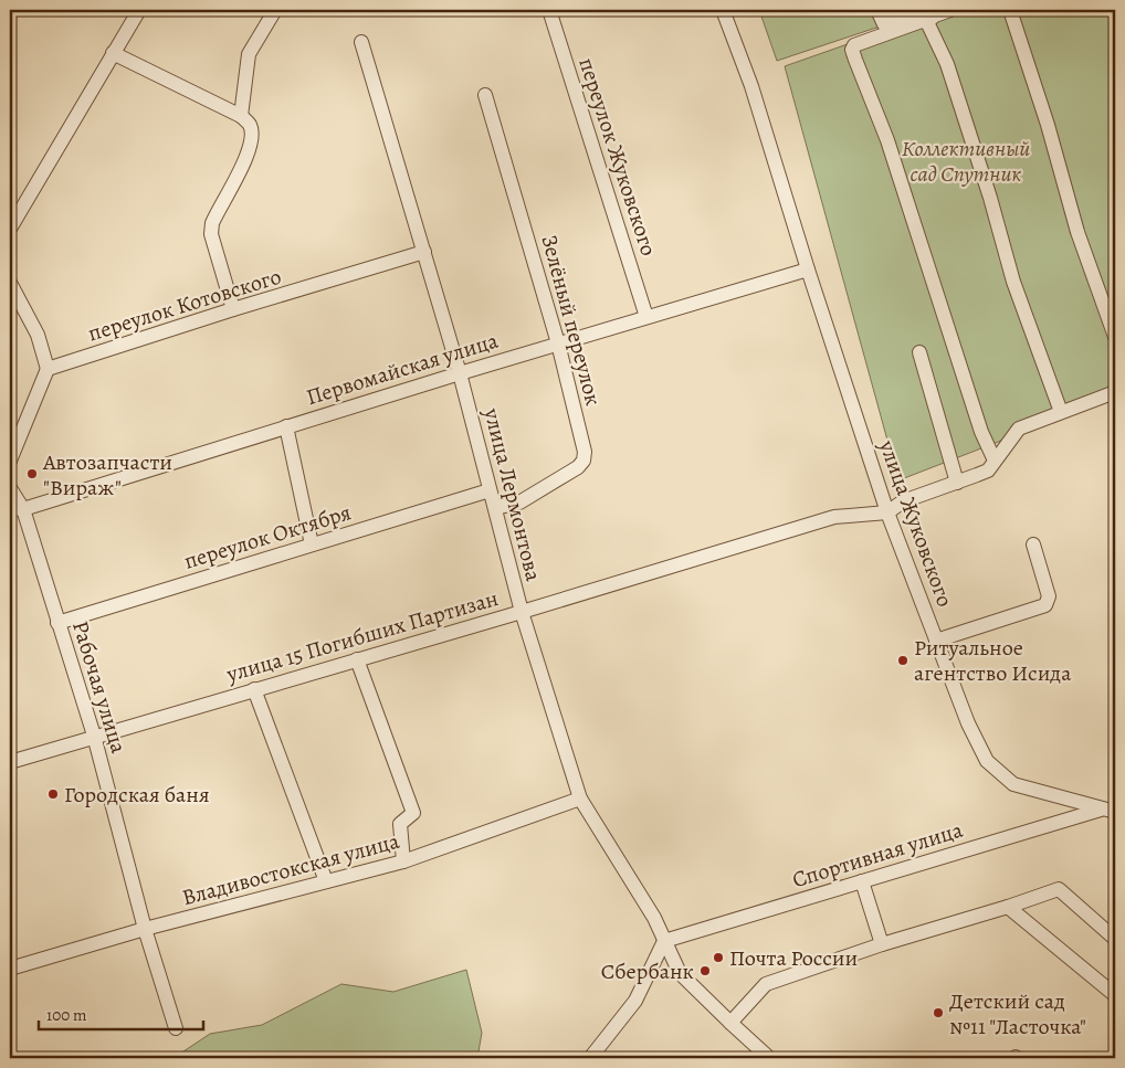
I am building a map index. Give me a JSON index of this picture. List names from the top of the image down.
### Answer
{
  "streets": {
    "street": [
      "переулок Жуковского",
      "переулок Котовского",
      "Зелёный переулок",
      "Первомайская улица",
      "улица Лермонтова",
      "улица Жуковского",
      "переулок Октября",
      "улица 15 Погибших Партизан",
      "Рабочая улица",
      "Спортивная улица",
      "Владивостокская улица"
    ]
  },
  "crossings": [
    ["переулок Жуковского", "Первомайская улица"],
    ["переулок Котовского", "улица Лермонтова"],
    ["Зелёный переулок", "Первомайская улица"],
    ["Зелёный переулок", "улица Лермонтова"],
    ["Первомайская улица", "улица Лермонтова"],
    ["Первомайская улица", "улица Жуковского"],
    ["Первомайская улица", "Рабочая улица"],
    ["улица Лермонтова", "переулок Октября"],
    ["улица Лермонтова", "улица 15 Погибших Партизан"],
    ["улица Лермонтова", "Спортивная улица"],
    ["улица Лермонтова", "Владивостокская улица"],
    ["улица Жуковского", "улица 15 Погибших Партизан"],
    ["улица Жуковского", "Спортивная улица"],
    ["переулок Октября", "Рабочая улица"],
    ["улица 15 Погибших Партизан", "Рабочая улица"],
    ["Рабочая улица", "Владивостокская улица"]
  ],
  "parks": ["Коллективный сад Спутник"],
  "places": [
    "Автозапчасти \"Вираж\"",
    "Ритуальное агентство Исида",
    "Городская баня",
    "Почта России",
    "Сбербанк",
    "Детский сад №11 \"Ласточка\""
  ],
  "scale_bar": "100 m"
}
